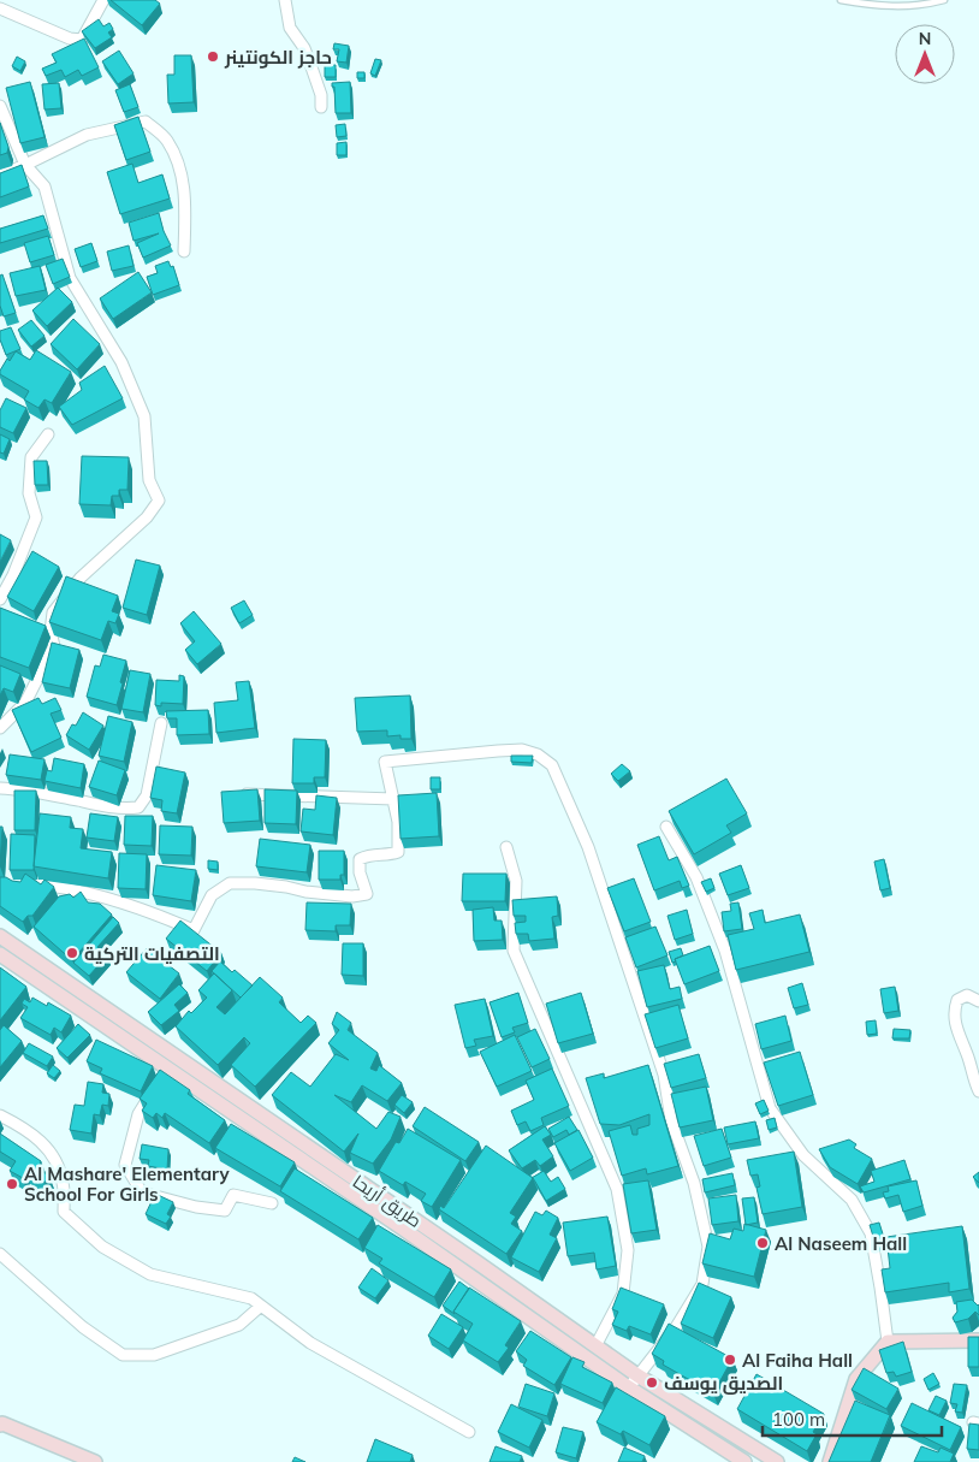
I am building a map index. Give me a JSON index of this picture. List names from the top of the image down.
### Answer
{
  "streets": {
    "main road": ["طريق أريحا"]
  },
  "places": [
    "حاجز الكونتينر",
    "التصفيات التركية",
    "Al Mashare' Elementary School For Girls",
    "Al Naseem Hall",
    "Al Faiha Hall",
    "الصديق يوسف"
  ],
  "scale_bar": "100 m",
  "north": "top"
}
